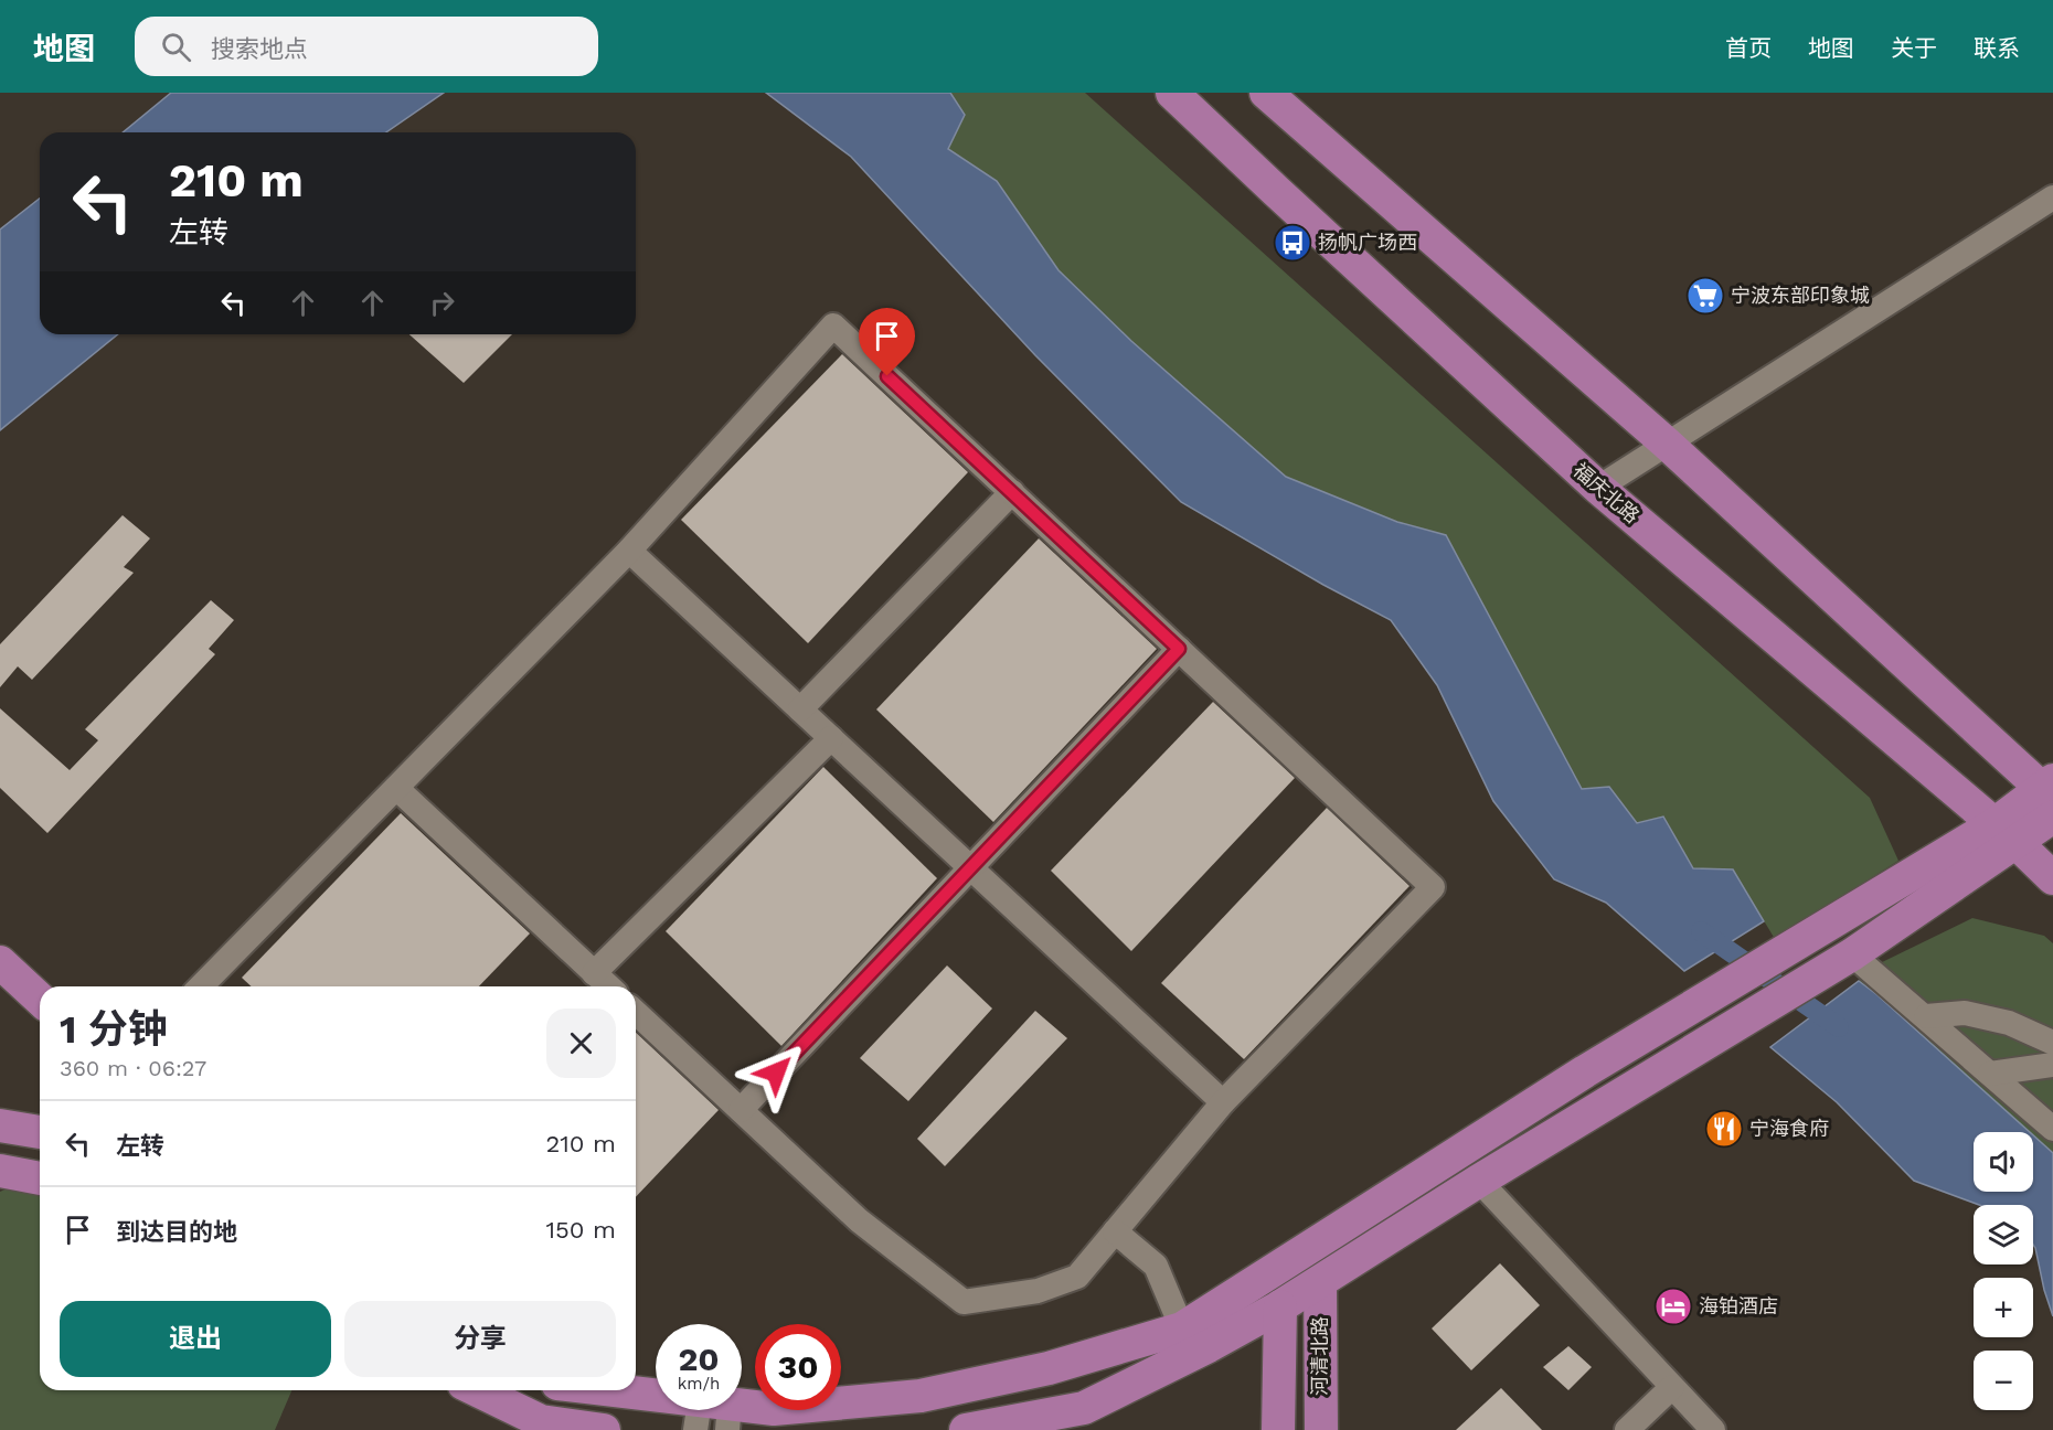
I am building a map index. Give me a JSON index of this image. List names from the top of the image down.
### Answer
{
  "streets": {
    "main road": ["福庆北路", "河清北路"]
  },
  "places": {
    "bus stop": ["扬帆广场西"],
    "supermarket": ["宁波东部印象城"],
    "restaurant": ["宁海食府"],
    "hotel": ["海铂酒店"]
  },
  "page": {
    "header": "地图",
    "search": "搜索地点",
    "nav": [
      "首页",
      "地图",
      "关于",
      "联系"
    ],
    "turn": ["210 m", "左转"],
    "heading": ["1 分钟", "360 m · 06:27"],
    "list": [
      {
        "name": "左转",
        "value": "210 m"
      },
      {
        "name": "到达目的地",
        "value": "150 m"
      }
    ],
    "map_buttons": ["+", "−"],
    "buttons": ["退出", "分享"],
    "speed": "20 km/h",
    "limit": "30"
  }
}
